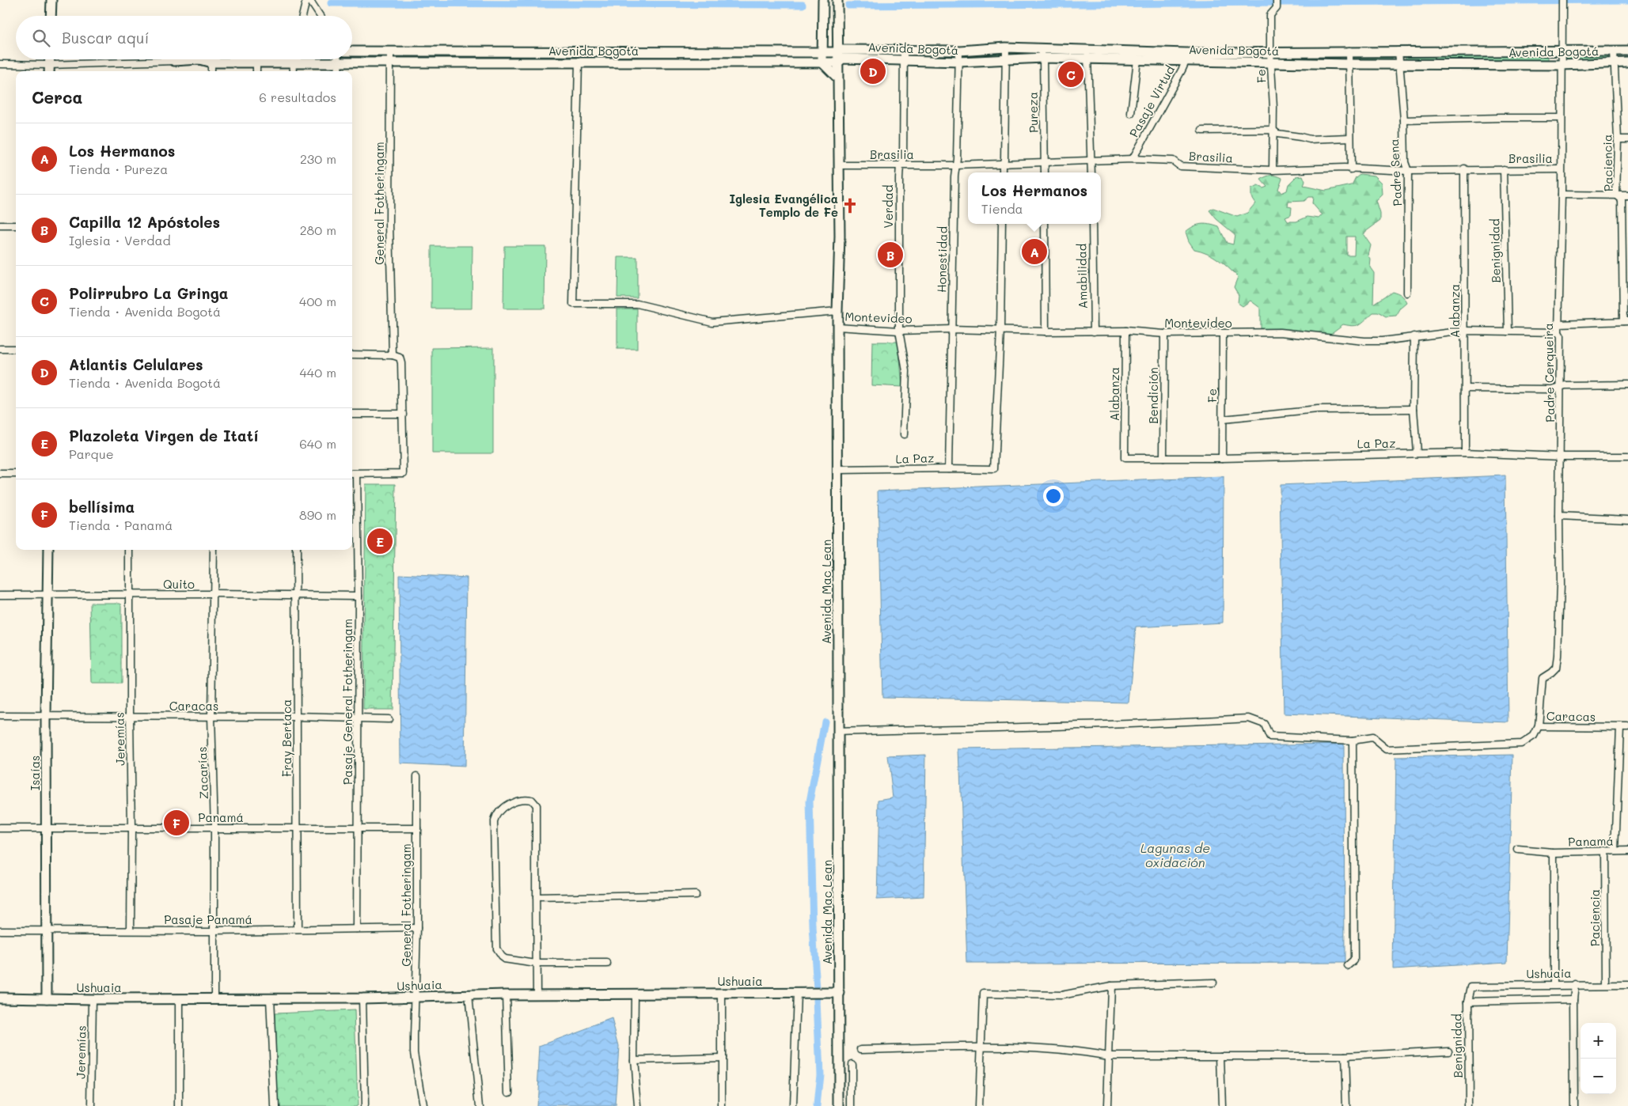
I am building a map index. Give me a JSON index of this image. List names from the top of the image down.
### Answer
{
  "streets": {
    "main road": [
      "Avenida Bogotá",
      "Avenida Mac Lean",
      "Isaías",
      "Ushuaia"
    ],
    "street": [
      "Fe",
      "Pasaje Virtud",
      "Pureza",
      "Brasilia",
      "Paciencia",
      "Padre Sena",
      "General Fotheringam",
      "Verdad",
      "Benignidad",
      "Honestidad",
      "Amabilidad",
      "Alabanza",
      "Montevideo",
      "Padre Cerqueira",
      "Bendición",
      "La Paz",
      "Quito",
      "Pasaje General Fotheringam",
      "Caracas",
      "Fray Bertaca",
      "Jeremías",
      "Zacarías",
      "Panamá",
      "Pasaje Panamá"
    ]
  },
  "crossings": [
    ["Avenida Bogotá", "Fe"],
    ["Avenida Bogotá", "Pasaje Virtud"],
    ["Avenida Bogotá", "Pureza"],
    ["Avenida Bogotá", "Paciencia"],
    ["Avenida Bogotá", "Padre Sena"],
    ["Avenida Bogotá", "General Fotheringam"],
    ["Avenida Bogotá", "Verdad"],
    ["Avenida Bogotá", "Honestidad"],
    ["Avenida Bogotá", "Padre Cerqueira"],
    ["Avenida Bogotá", "Avenida Mac Lean"],
    ["Fe", "Brasilia"],
    ["Fe", "Montevideo"],
    ["Fe", "La Paz"],
    ["Pasaje Virtud", "Brasilia"],
    ["Pureza", "Brasilia"],
    ["Brasilia", "Padre Sena"],
    ["Brasilia", "Verdad"],
    ["Brasilia", "Benignidad"],
    ["Brasilia", "Honestidad"],
    ["Brasilia", "Alabanza"],
    ["Brasilia", "Padre Cerqueira"],
    ["Brasilia", "Avenida Mac Lean"],
    ["Paciencia", "Panamá"],
    ["Paciencia", "Ushuaia"],
    ["General Fotheringam", "Panamá"],
    ["General Fotheringam", "Pasaje Panamá"],
    ["General Fotheringam", "Ushuaia"],
    ["Verdad", "Montevideo"],
    ["Benignidad", "Montevideo"],
    ["Benignidad", "Ushuaia"],
    ["Honestidad", "Montevideo"],
    ["Honestidad", "La Paz"],
    ["Amabilidad", "Montevideo"],
    ["Alabanza", "Montevideo"],
    ["Alabanza", "La Paz"],
    ["Montevideo", "Padre Cerqueira"],
    ["Montevideo", "Bendición"],
    ["Montevideo", "La Paz"],
    ["Montevideo", "Avenida Mac Lean"],
    ["Padre Cerqueira", "La Paz"],
    ["Padre Cerqueira", "Caracas"],
    ["Bendición", "La Paz"],
    ["La Paz", "Avenida Mac Lean"],
    ["Quito", "Pasaje General Fotheringam"],
    ["Quito", "Fray Bertaca"],
    ["Quito", "Jeremías"],
    ["Quito", "Isaías"],
    ["Quito", "Zacarías"],
    ["Avenida Mac Lean", "Ushuaia"],
    ["Pasaje General Fotheringam", "Caracas"],
    ["Pasaje General Fotheringam", "Panamá"],
    ["Pasaje General Fotheringam", "Pasaje Panamá"],
    ["Caracas", "Fray Bertaca"],
    ["Caracas", "Jeremías"],
    ["Caracas", "Isaías"],
    ["Caracas", "Zacarías"],
    ["Fray Bertaca", "Panamá"],
    ["Fray Bertaca", "Pasaje Panamá"],
    ["Jeremías", "Panamá"],
    ["Jeremías", "Pasaje Panamá"],
    ["Jeremías", "Ushuaia"],
    ["Isaías", "Panamá"],
    ["Isaías", "Pasaje Panamá"],
    ["Isaías", "Ushuaia"],
    ["Zacarías", "Panamá"],
    ["Zacarías", "Pasaje Panamá"],
    ["Zacarías", "Ushuaia"]
  ],
  "water": ["Lagunas de oxidación"],
  "places": {
    "church": ["Iglesia Evangélica Templo de Fe"]
  },
  "page": {
    "search": "Buscar aquí",
    "pins": [
      "D",
      "C",
      "A",
      "B",
      "E",
      "F"
    ],
    "heading": ["Cerca", "6 resultados"],
    "list": [
      {
        "mark": "A",
        "name": "Los Hermanos",
        "note": "Tienda · Pureza",
        "value": "230 m"
      },
      {
        "mark": "B",
        "name": "Capilla 12 Apóstoles",
        "note": "Iglesia · Verdad",
        "value": "280 m"
      },
      {
        "mark": "C",
        "name": "Polirrubro La Gringa",
        "note": "Tienda · Avenida Bogotá",
        "value": "400 m"
      },
      {
        "mark": "D",
        "name": "Atlantis Celulares",
        "note": "Tienda · Avenida Bogotá",
        "value": "440 m"
      },
      {
        "mark": "E",
        "name": "Plazoleta Virgen de Itatí",
        "note": "Parque",
        "value": "640 m"
      },
      {
        "mark": "F",
        "name": "bellísima",
        "note": "Tienda · Panamá",
        "value": "890 m"
      }
    ],
    "popup": ["Los Hermanos", "Tienda"],
    "map_buttons": ["+", "−"]
  }
}
